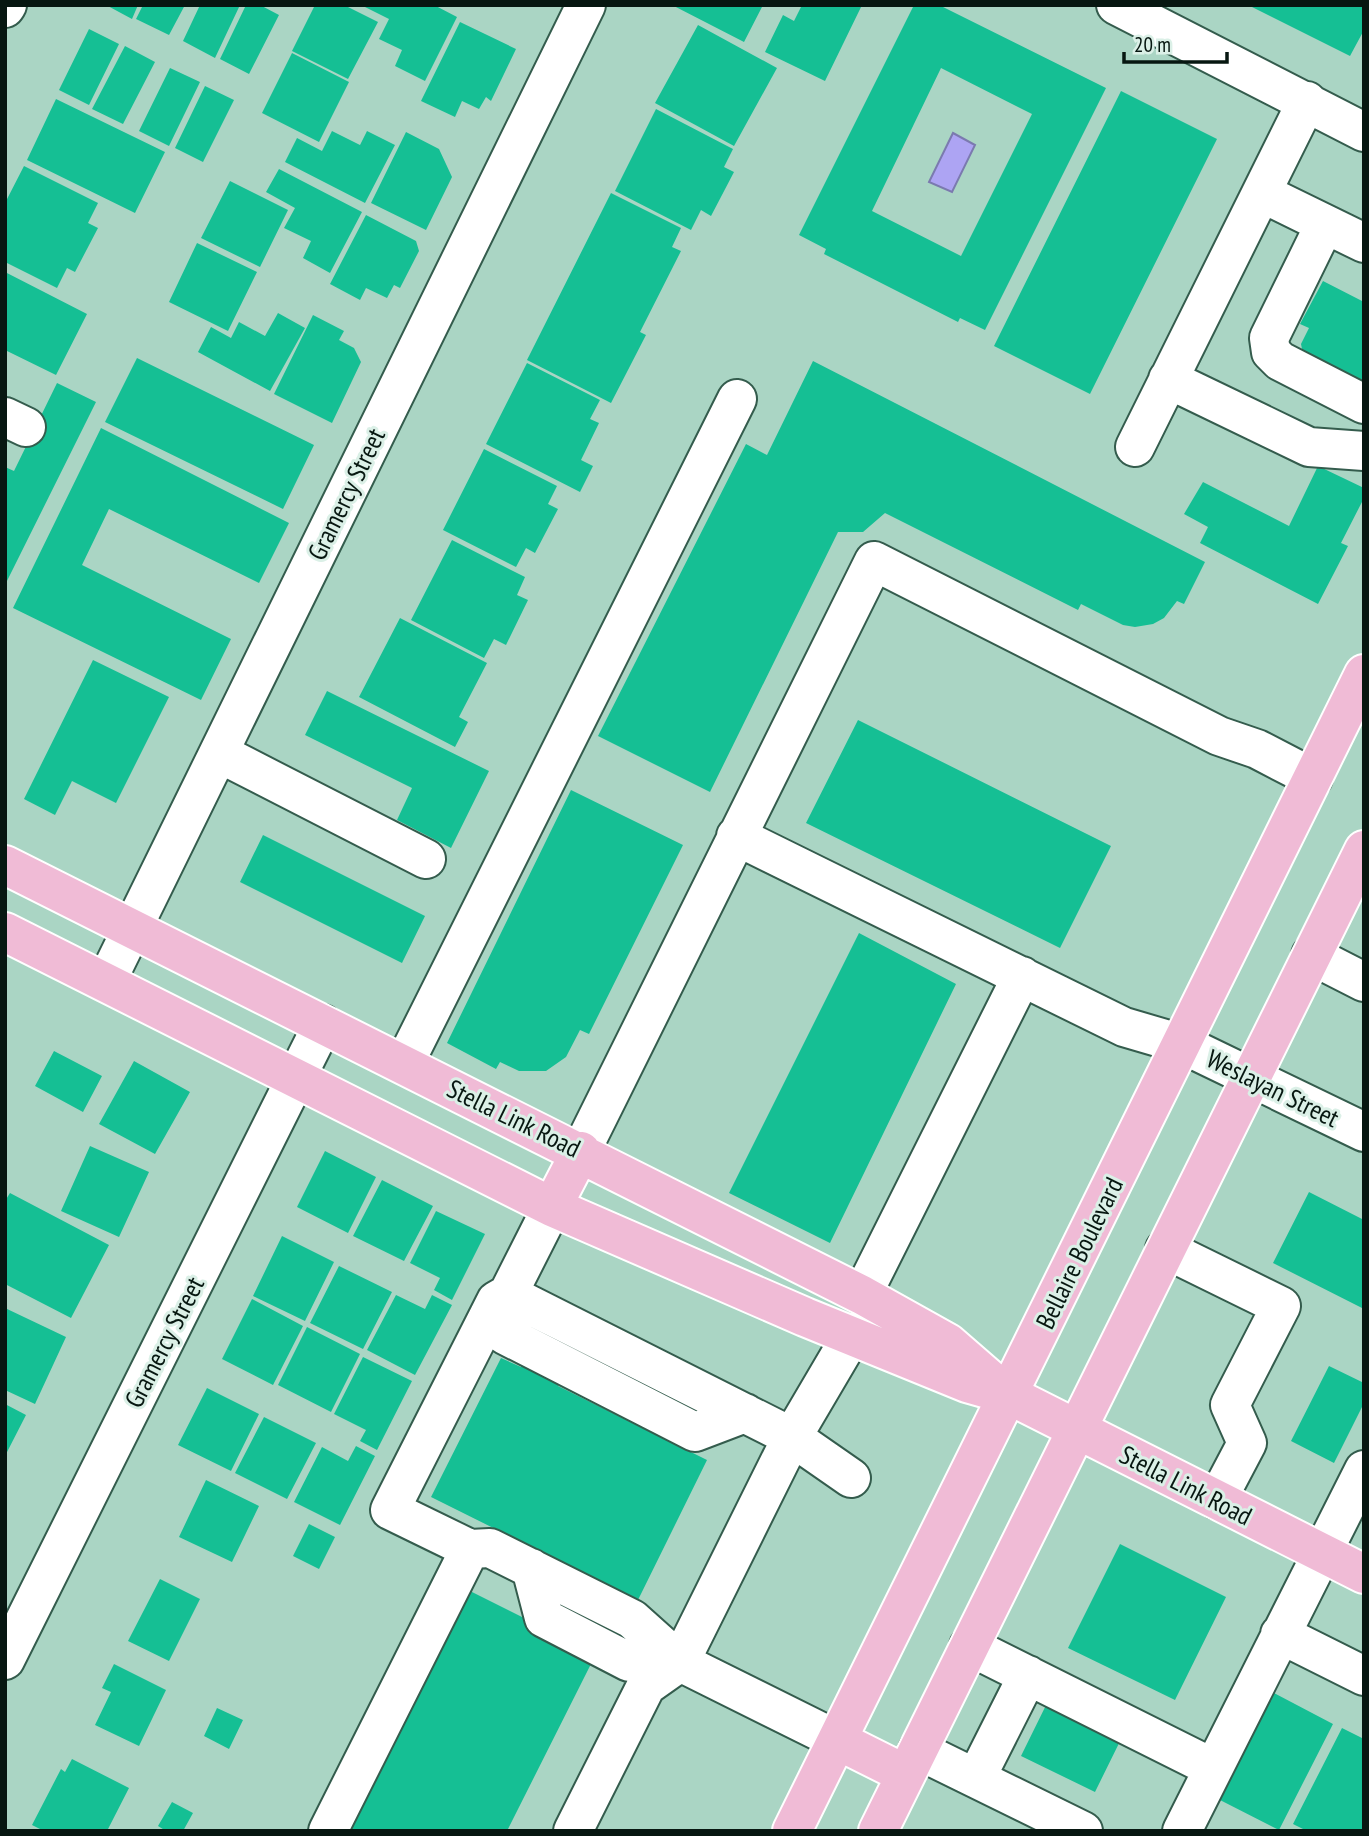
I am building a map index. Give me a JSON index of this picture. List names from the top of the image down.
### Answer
{
  "streets": {
    "main road": ["Stella Link Road", "Bellaire Boulevard"],
    "street": ["Gramercy Street", "Weslayan Street"]
  },
  "crossings": [
    ["Gramercy Street", "Stella Link Road"],
    ["Weslayan Street", "Bellaire Boulevard"],
    ["Stella Link Road", "Bellaire Boulevard"]
  ],
  "scale_bar": "20 m"
}
